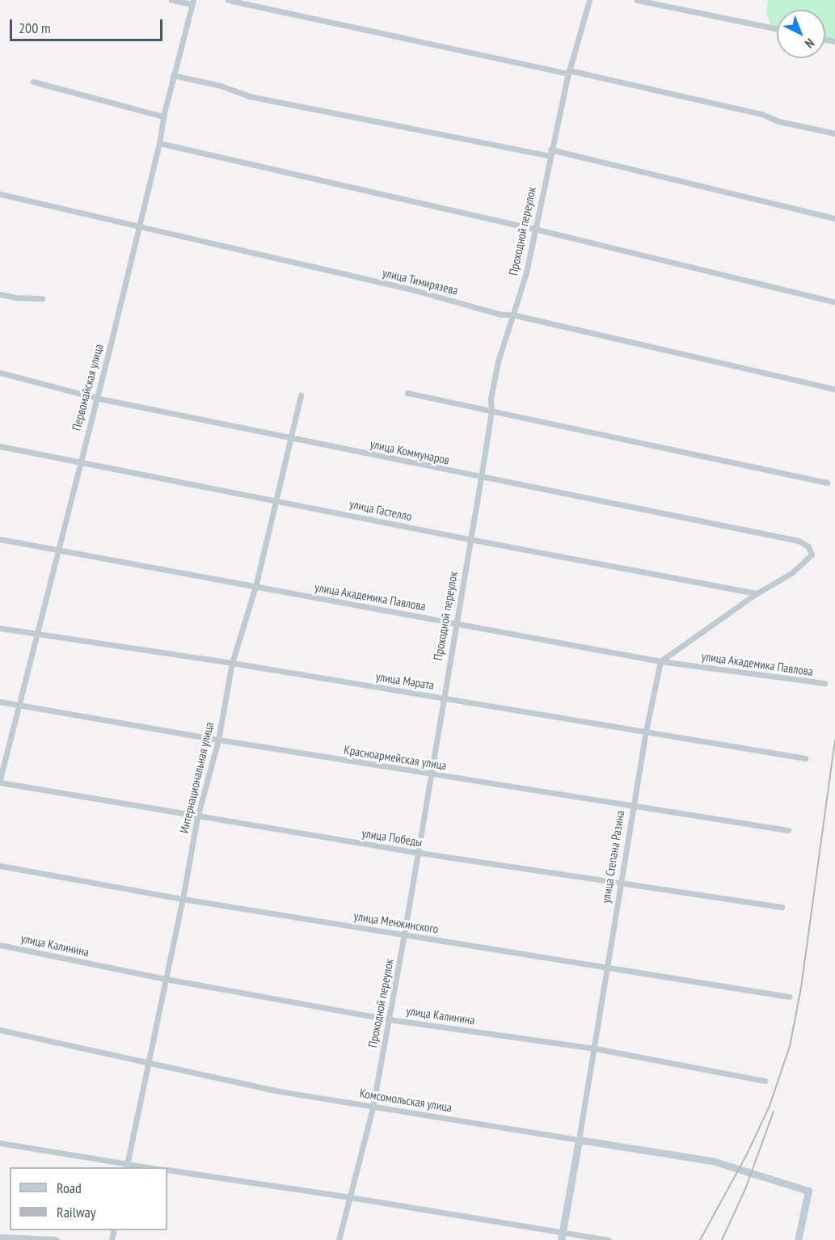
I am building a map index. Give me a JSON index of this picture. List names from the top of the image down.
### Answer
{
  "streets": {
    "main road": ["улица Степана Разина", "Комсомольская улица"],
    "street": [
      "Проходной переулок",
      "улица Тимирязева",
      "Первомайская улица",
      "улица Коммунаров",
      "улица Гастелло",
      "улица Академика Павлова",
      "улица Марата",
      "Красноармейская улица",
      "Интернациональная улица",
      "улица Победы",
      "улица Менжинского",
      "улица Калинина"
    ]
  },
  "crossings": [
    ["Проходной переулок", "улица Тимирязева"],
    ["Проходной переулок", "улица Коммунаров"],
    ["Проходной переулок", "улица Гастелло"],
    ["Проходной переулок", "улица Академика Павлова"],
    ["Проходной переулок", "улица Марата"],
    ["Проходной переулок", "Красноармейская улица"],
    ["Проходной переулок", "улица Победы"],
    ["Проходной переулок", "улица Менжинского"],
    ["Проходной переулок", "улица Калинина"],
    ["Проходной переулок", "Комсомольская улица"],
    ["улица Тимирязева", "Первомайская улица"],
    ["Первомайская улица", "улица Коммунаров"],
    ["Первомайская улица", "улица Гастелло"],
    ["Первомайская улица", "улица Академика Павлова"],
    ["Первомайская улица", "улица Марата"],
    ["Первомайская улица", "Красноармейская улица"],
    ["Первомайская улица", "улица Победы"],
    ["улица Коммунаров", "улица Гастелло"],
    ["улица Коммунаров", "Интернациональная улица"],
    ["улица Гастелло", "Интернациональная улица"],
    ["улица Академика Павлова", "Интернациональная улица"],
    ["улица Академика Павлова", "улица Степана Разина"],
    ["улица Марата", "Интернациональная улица"],
    ["улица Марата", "улица Степана Разина"],
    ["Красноармейская улица", "Интернациональная улица"],
    ["Красноармейская улица", "улица Степана Разина"],
    ["Интернациональная улица", "улица Победы"],
    ["Интернациональная улица", "улица Менжинского"],
    ["Интернациональная улица", "улица Калинина"],
    ["Интернациональная улица", "Комсомольская улица"],
    ["улица Победы", "улица Степана Разина"],
    ["улица Степана Разина", "улица Менжинского"],
    ["улица Степана Разина", "улица Калинина"],
    ["улица Степана Разина", "Комсомольская улица"]
  ],
  "legend": ["Road", "Railway"],
  "scale_bar": "200 m",
  "north": "bottom right"
}
